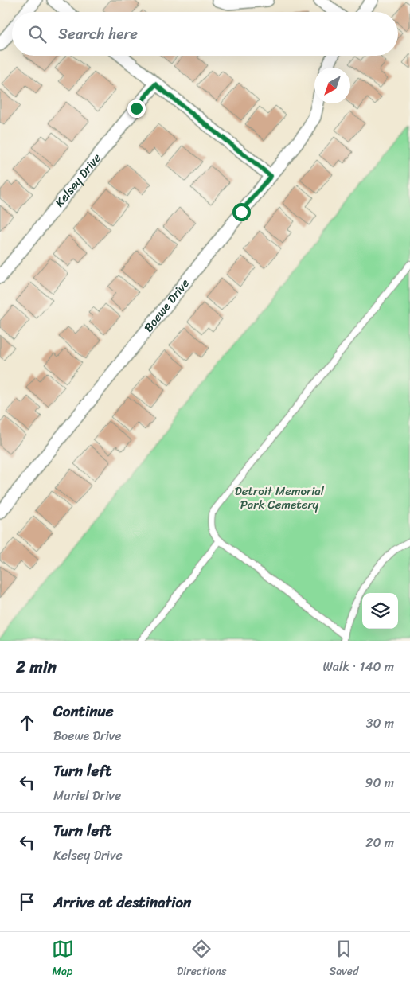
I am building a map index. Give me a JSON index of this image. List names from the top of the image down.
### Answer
{
  "streets": {
    "street": ["Kelsey Drive", "Boewe Drive"]
  },
  "parks": ["Detroit Memorial Park Cemetery"],
  "north": "bottom left",
  "page": {
    "search": "Search here",
    "heading": ["2 min", "Walk · 140 m"],
    "list": [
      ["Continue", "Boewe Drive", "30 m"],
      ["Turn left", "Muriel Drive", "90 m"],
      ["Turn left", "Kelsey Drive", "20 m"],
      "Arrive at destination"
    ],
    "nav": ["Map", "Directions", "Saved"]
  }
}
